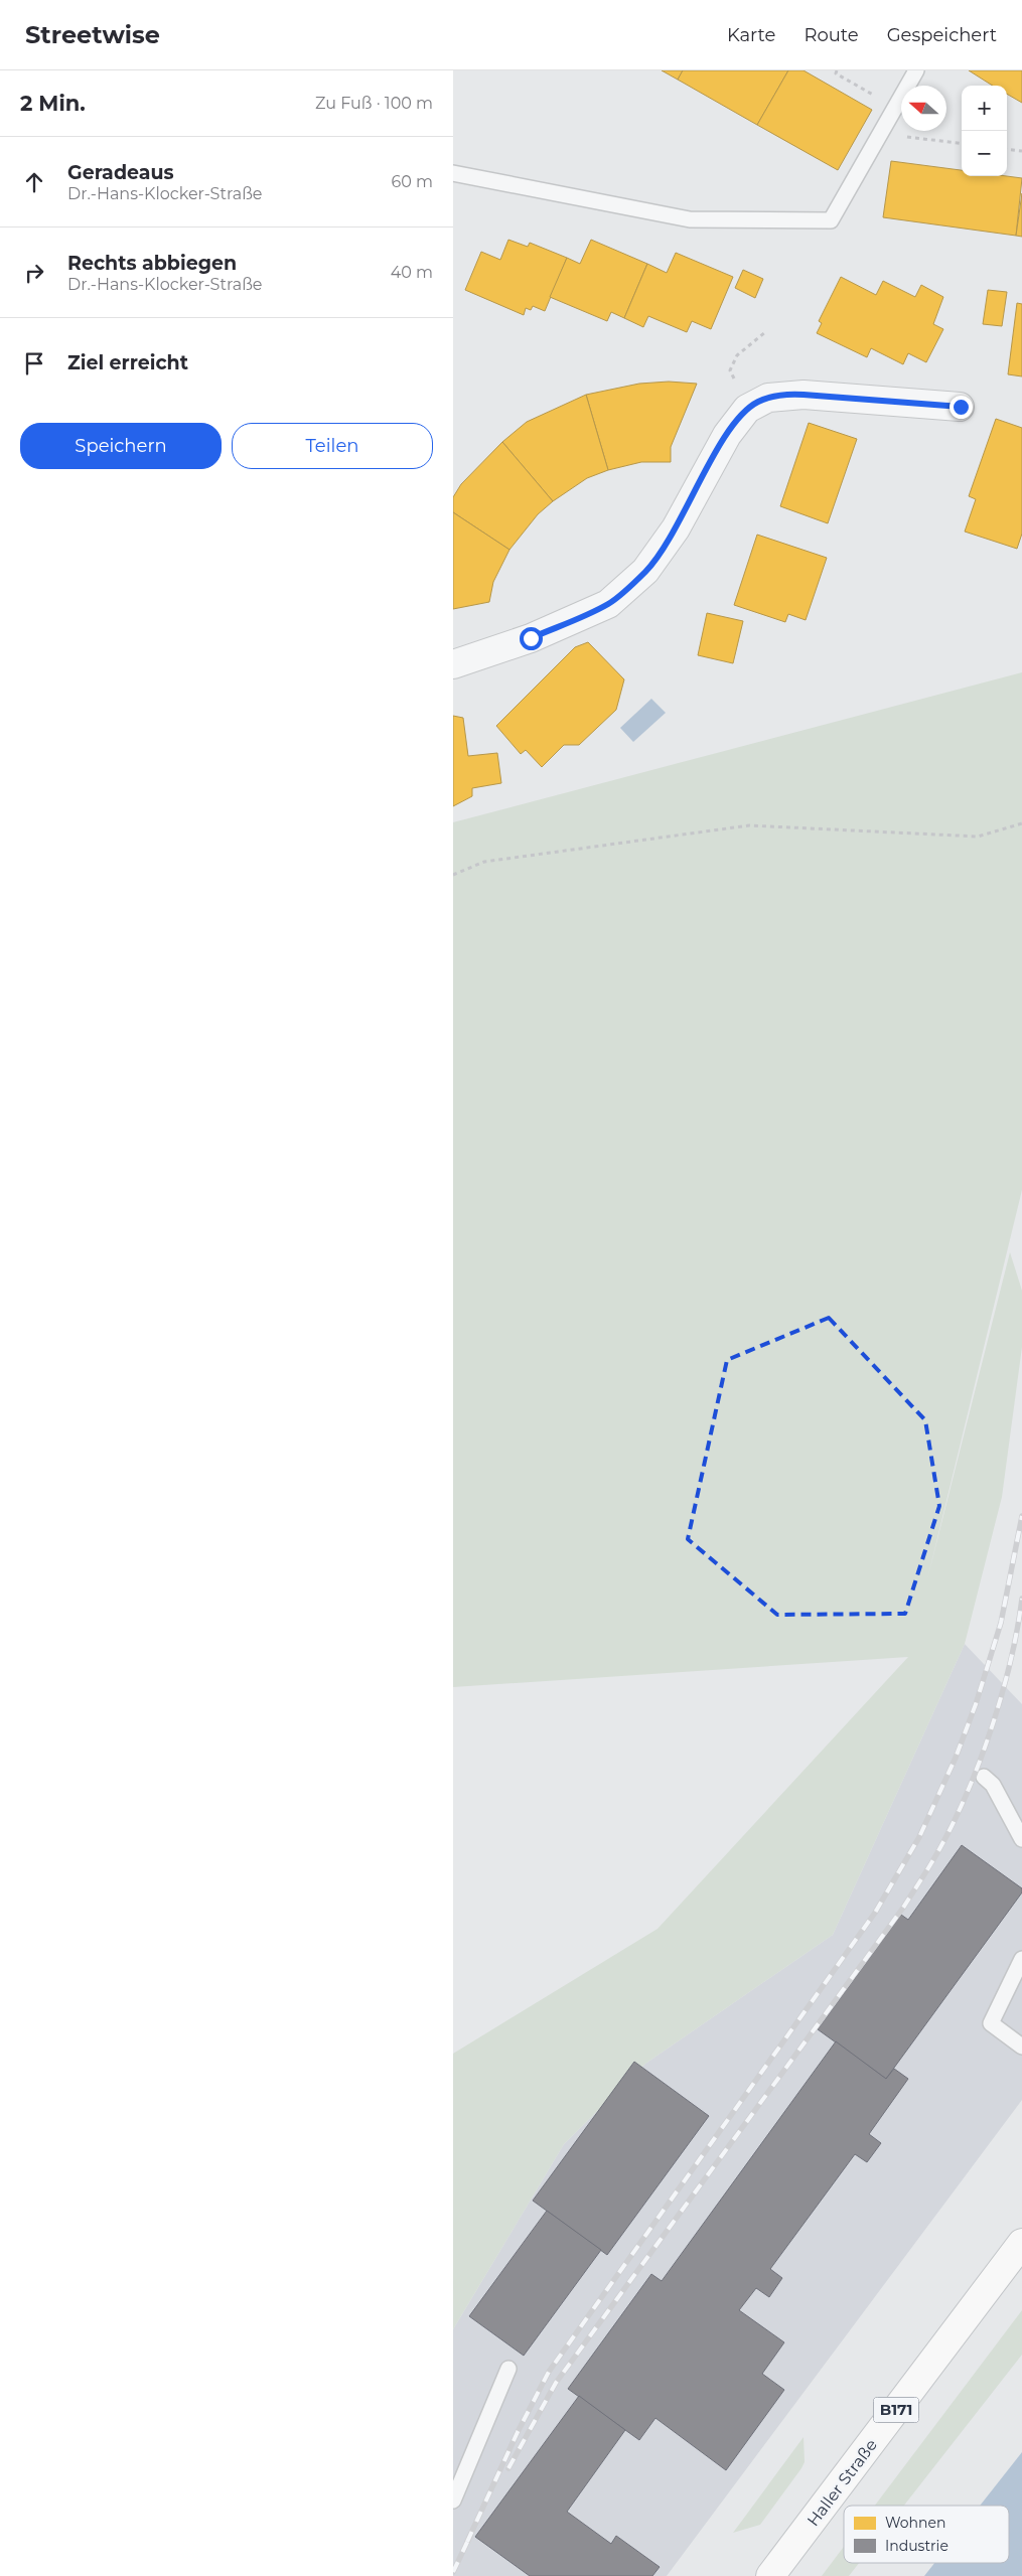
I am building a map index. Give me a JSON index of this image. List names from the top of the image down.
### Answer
{
  "streets": {
    "main road": ["B171", "Haller Straße"]
  },
  "legend": ["Wohnen", "Industrie"],
  "north": "left",
  "page": {
    "header": "Streetwise",
    "nav": ["Karte", "Route", "Gespeichert"],
    "heading": ["2 Min.", "Zu Fuß · 100 m"],
    "map_buttons": ["+", "−"],
    "list": [
      ["Geradeaus", "Dr.-Hans-Klocker-Straße", "60 m"],
      ["Rechts abbiegen", "Dr.-Hans-Klocker-Straße", "40 m"],
      "Ziel erreicht"
    ],
    "buttons": ["Speichern", "Teilen"]
  }
}
